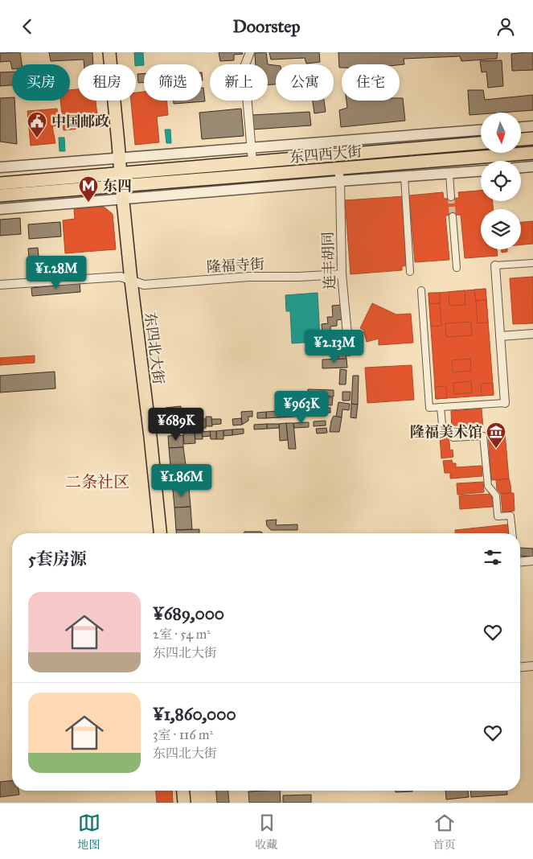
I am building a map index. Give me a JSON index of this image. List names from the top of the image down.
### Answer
{
  "streets": {
    "main road": ["东四西大街", "东四北大街"],
    "street": ["连丰胡同", "隆福寺街"]
  },
  "crossings": [
    ["东四西大街", "连丰胡同"],
    ["东四西大街", "东四北大街"],
    ["连丰胡同", "隆福寺街"],
    ["隆福寺街", "东四北大街"]
  ],
  "districts": ["二条社区"],
  "places": {
    "public building": ["中国邮政"],
    "metro station": ["东四"],
    "museum": ["隆福美术馆"]
  },
  "north": "bottom",
  "page": {
    "header": "Doorstep",
    "chip": [
      "买房",
      "租房",
      "筛选",
      "新上",
      "公寓",
      "住宅"
    ],
    "price": [
      "¥1.28M",
      "¥2.13M",
      "¥963K",
      "¥689K",
      "¥1.86M"
    ],
    "heading": "5套房源",
    "list": [
      {
        "name": "¥689,000",
        "note": "2室 · 54 m² · 东四北大街"
      },
      {
        "name": "¥1,860,000",
        "note": "3室 · 116 m² · 东四北大街"
      }
    ],
    "tabs": ["地图", "收藏", "首页"]
  }
}
